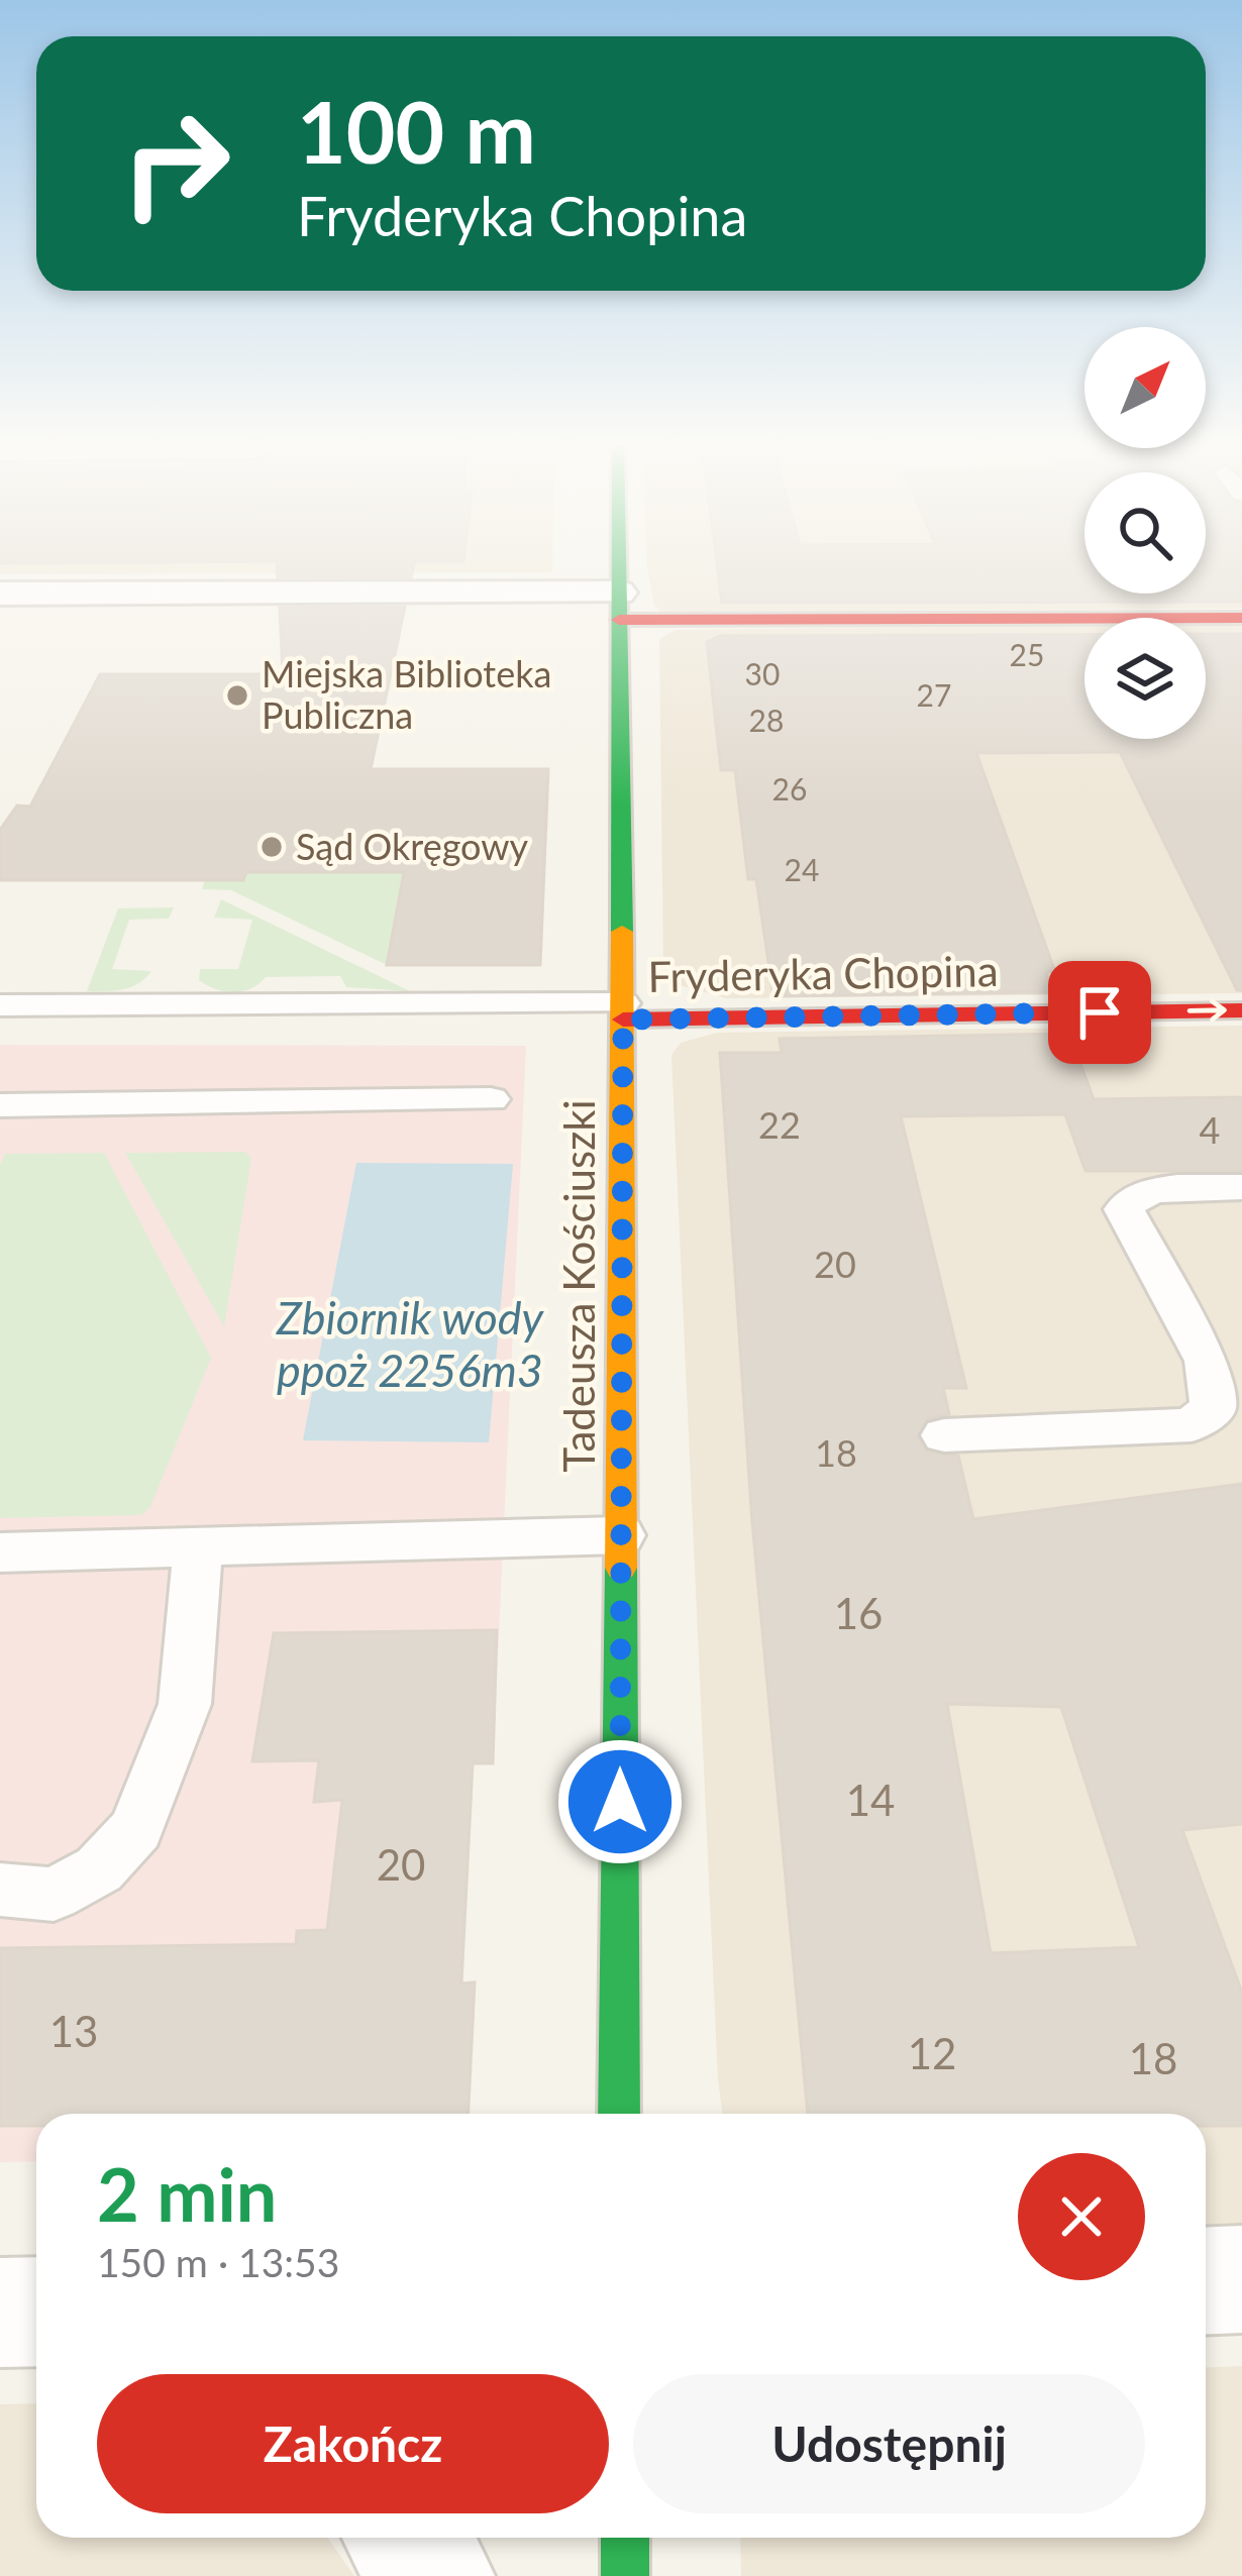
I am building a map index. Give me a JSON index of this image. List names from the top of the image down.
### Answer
{
  "streets": {
    "street": ["Fryderyka Chopina", "Tadeusza Kościuszki"]
  },
  "crossings": [
    ["Fryderyka Chopina", "Tadeusza Kościuszki"]
  ],
  "one_way": ["Fryderyka Chopina"],
  "water": ["Zbiornik wody ppoż 2256m3"],
  "places": ["Miejska Biblioteka Publiczna", "Sąd Okręgowy"],
  "house_numbers": [
    "25",
    "30",
    "27",
    "28",
    "26",
    "24",
    "22",
    "4",
    "20",
    "18",
    "16",
    "14",
    "20",
    "13",
    "12",
    "18"
  ],
  "north": "top right",
  "page": {
    "turn": ["100 m", "Fryderyka Chopina"],
    "heading": ["2 min", "150 m · 13:53"],
    "buttons": ["Zakończ", "Udostępnij"]
  }
}
